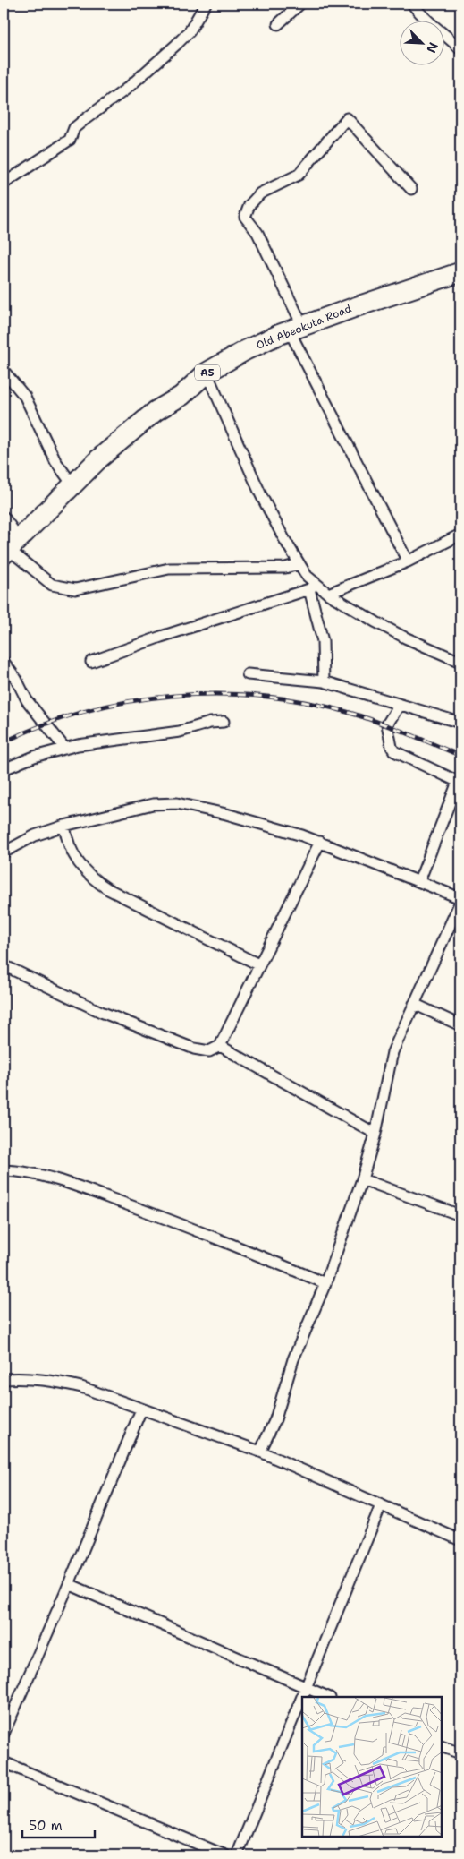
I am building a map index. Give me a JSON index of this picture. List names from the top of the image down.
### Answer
{
  "streets": {
    "highway": ["Old Abeokuta Road", "A5"]
  },
  "scale_bar": "50 m",
  "north": "bottom right"
}
